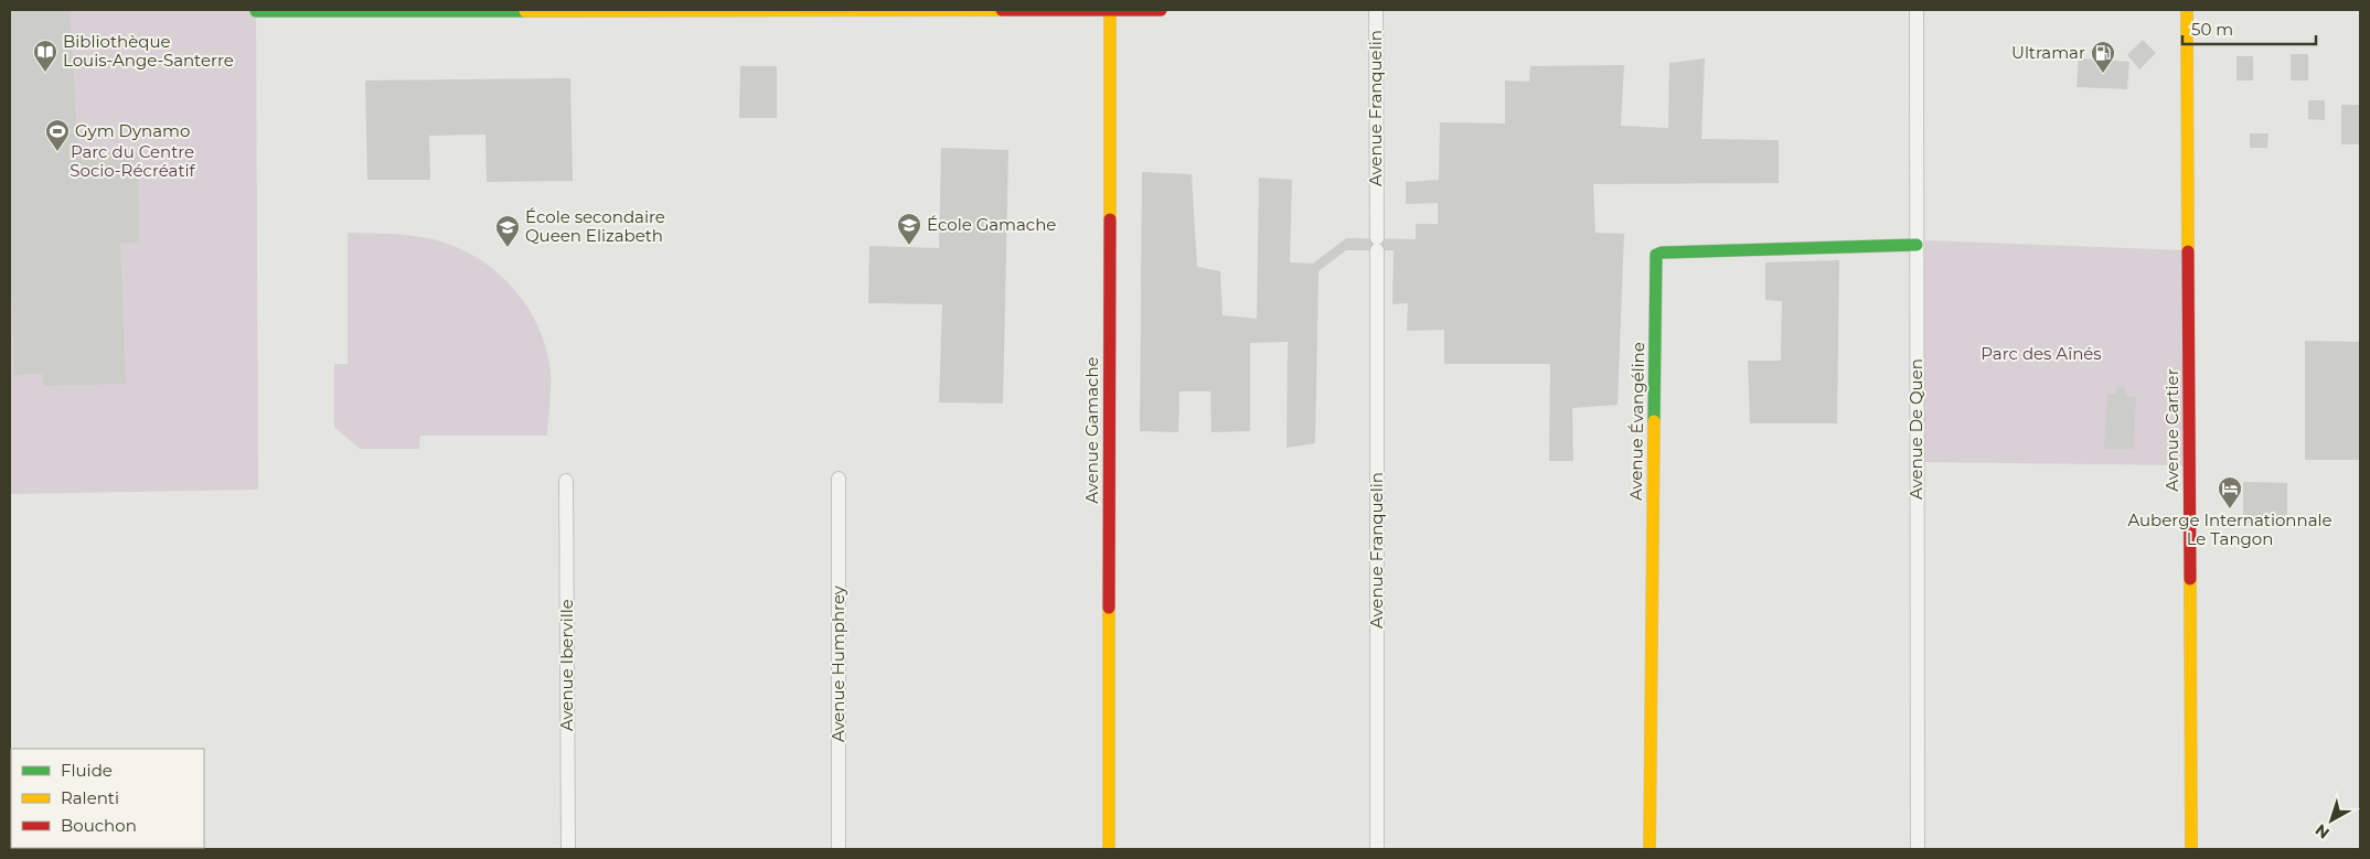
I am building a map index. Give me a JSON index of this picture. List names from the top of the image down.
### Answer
{
  "streets": {
    "street": [
      "Avenue Franquelin",
      "Avenue Évangéline",
      "Avenue De Quen",
      "Avenue Gamache",
      "Avenue Cartier",
      "Avenue Humphrey",
      "Avenue Iberville"
    ]
  },
  "crossings": [
    ["Avenue Évangéline", "Avenue De Quen"]
  ],
  "parks": ["Parc du Centre Socio-Récréatif", "Parc des Aînés"],
  "places": {
    "library": ["Bibliothèque Louis-Ange-Santerre"],
    "fuel station": ["Ultramar"],
    "sports": ["Gym Dynamo"],
    "school or university": ["École Gamache", "École secondaire Queen Elizabeth"],
    "hotel": ["Auberge Internationnale Le Tangon"]
  },
  "legend": ["Fluide", "Ralenti", "Bouchon"],
  "scale_bar": "50 m",
  "north": "bottom left"
}
